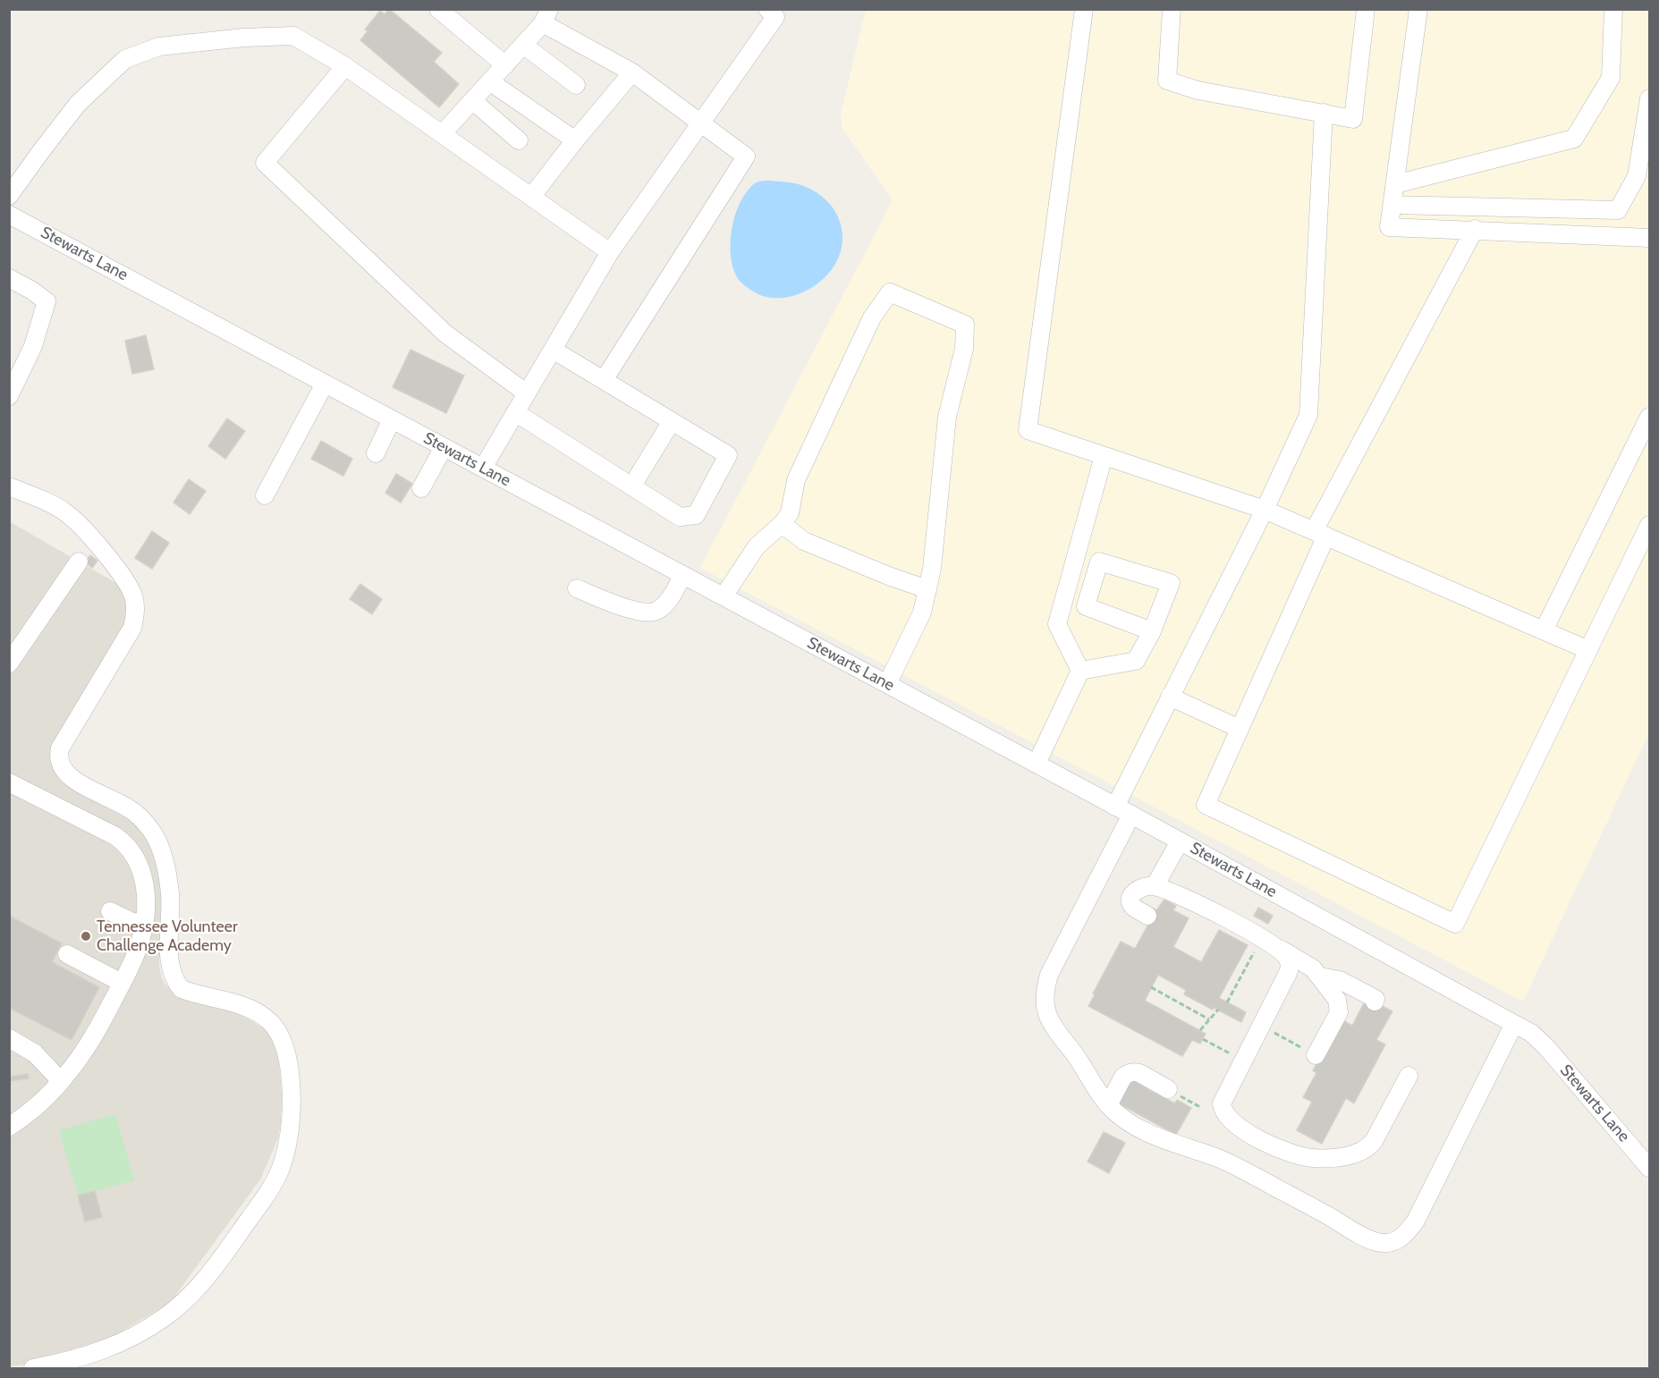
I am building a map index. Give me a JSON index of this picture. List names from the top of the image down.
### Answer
{
  "streets": {
    "street": ["Stewarts Lane"]
  },
  "places": ["Tennessee Volunteer Challenge Academy"]
}
